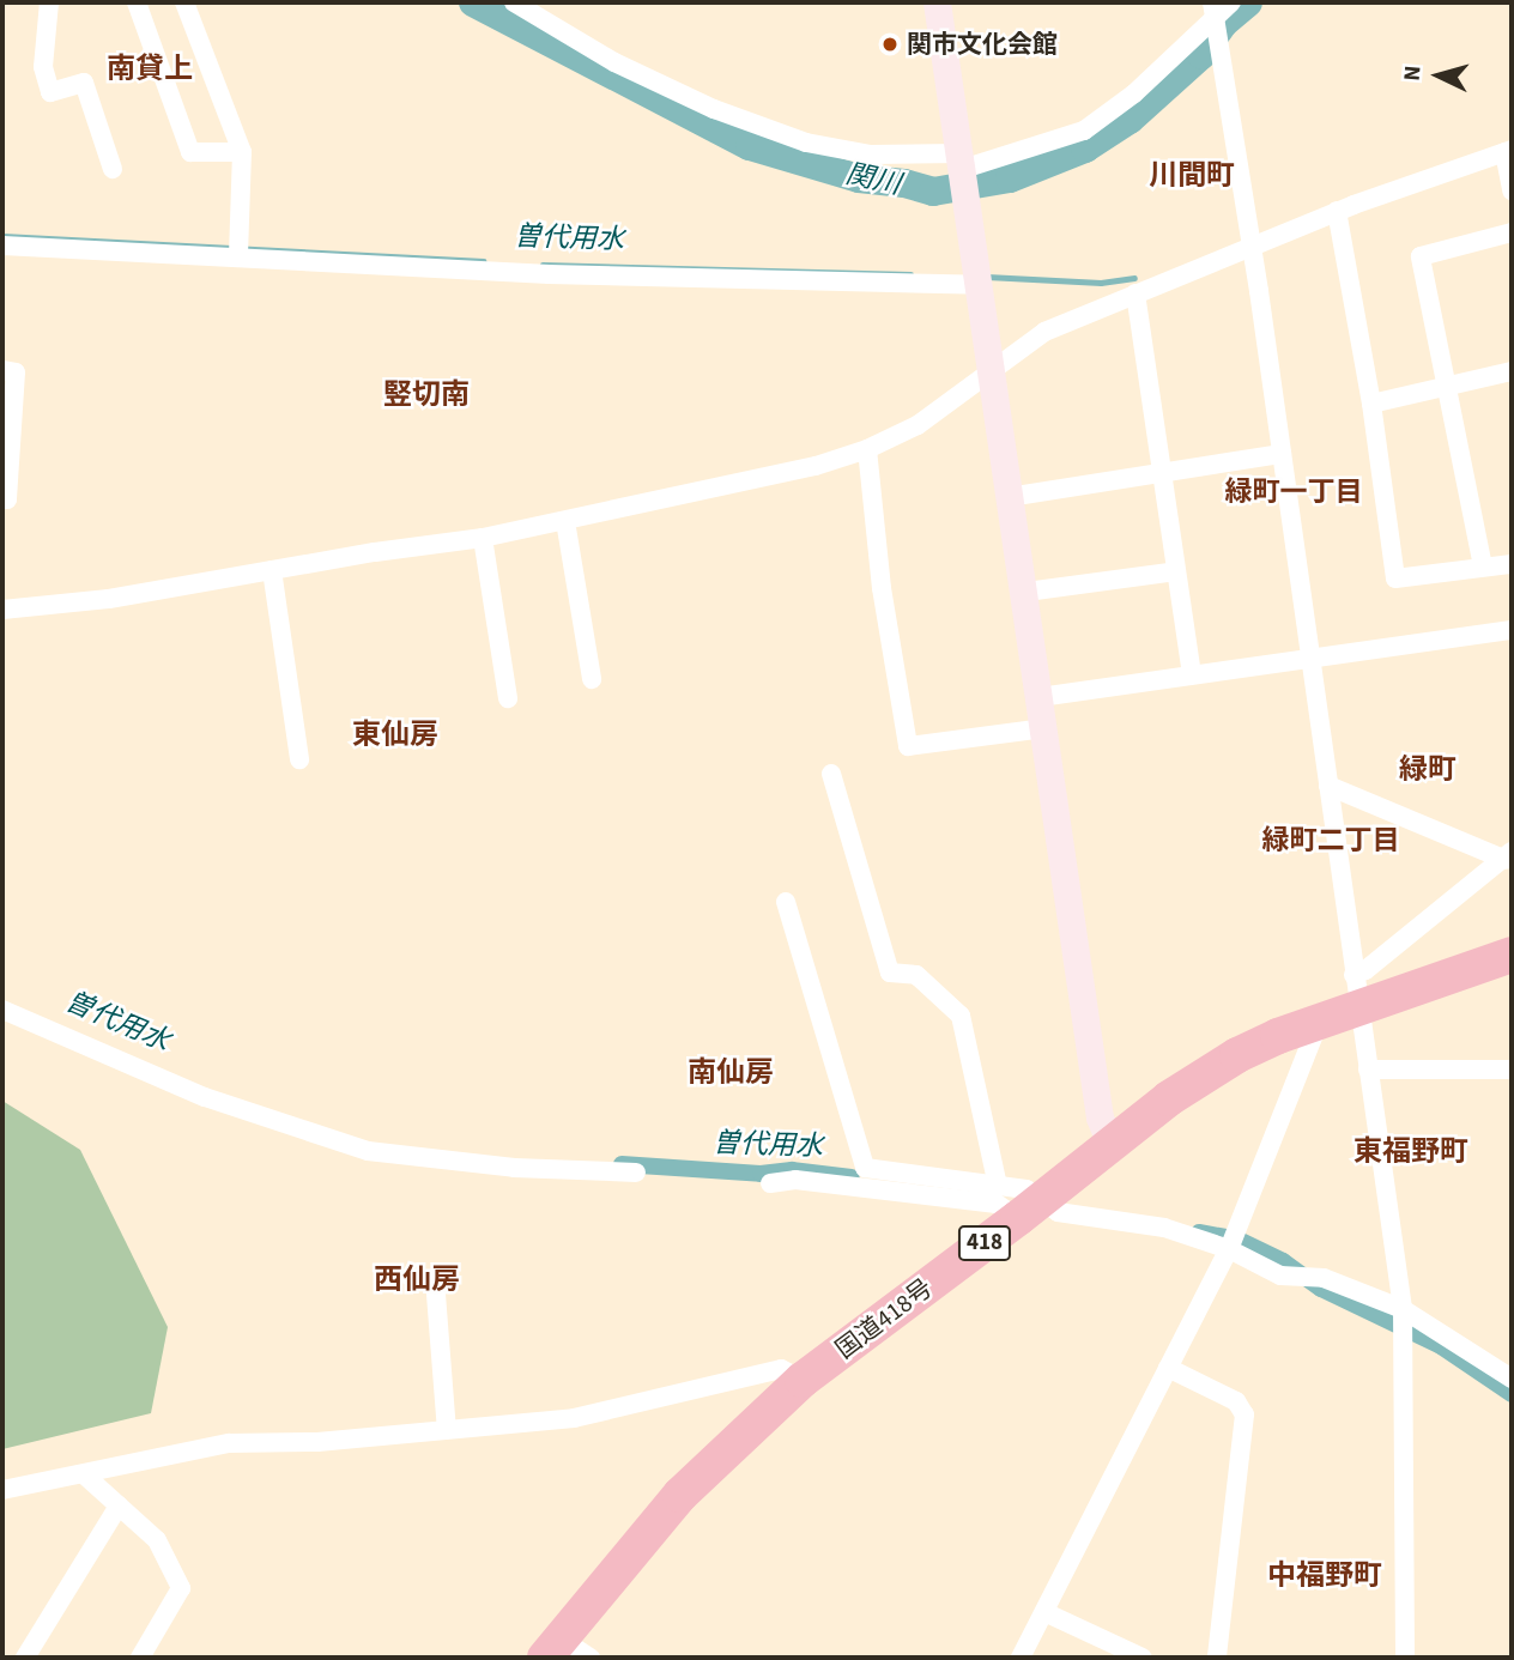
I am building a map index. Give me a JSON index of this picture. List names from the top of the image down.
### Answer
{
  "streets": {
    "highway": ["418", "国道418号"]
  },
  "districts": [
    "南貸上",
    "川間町",
    "竪切南",
    "緑町一丁目",
    "東仙房",
    "緑町",
    "緑町二丁目",
    "南仙房",
    "東福野町",
    "西仙房",
    "中福野町"
  ],
  "water": ["関川", "曽代用水"],
  "places": ["関市文化会館"],
  "north": "left"
}
